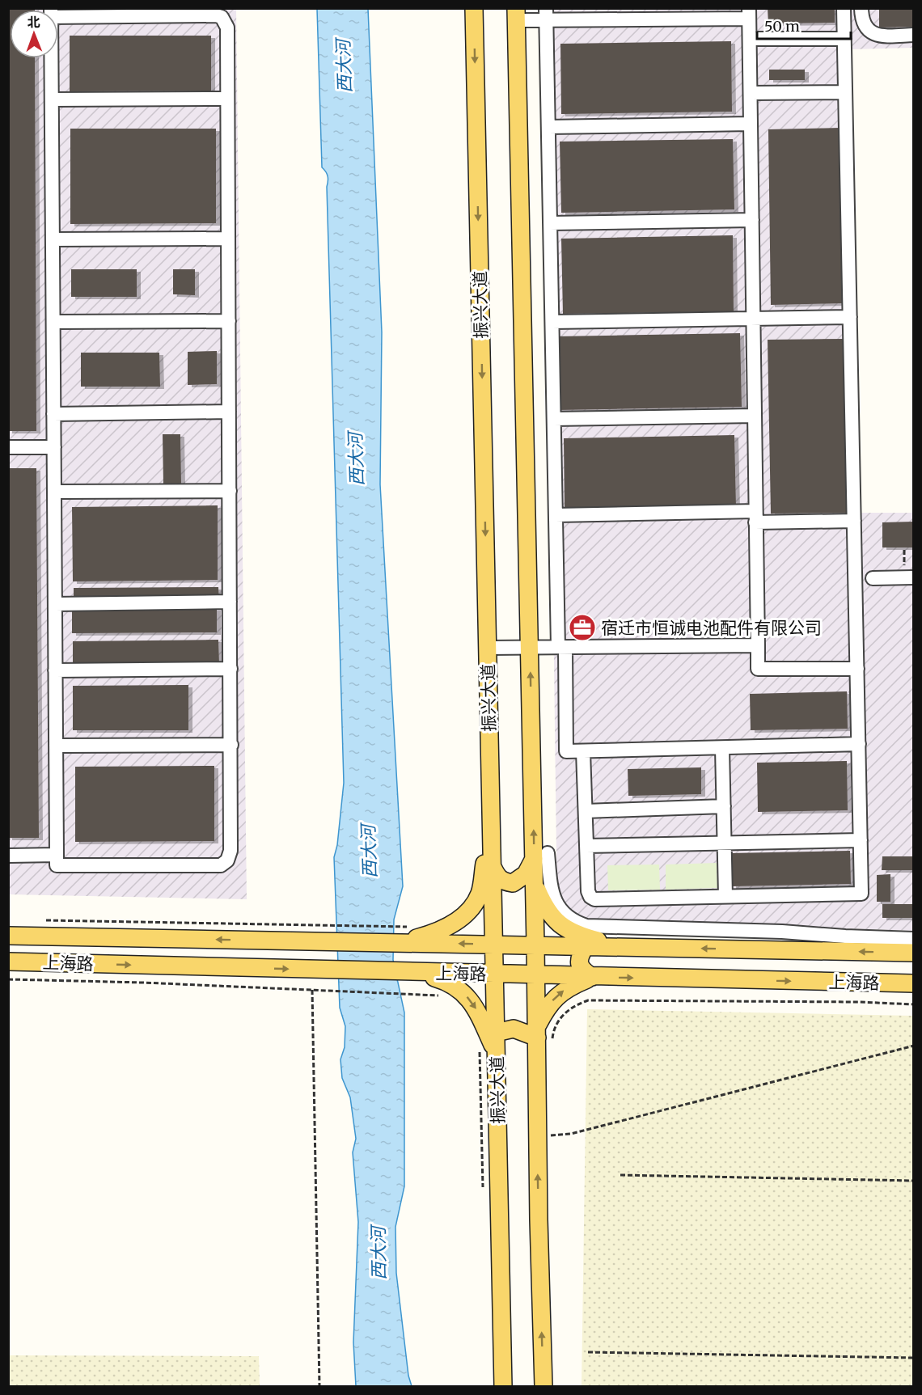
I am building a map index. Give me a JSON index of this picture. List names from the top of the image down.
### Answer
{
  "streets": {
    "main road": ["振兴大道", "上海路"]
  },
  "crossings": [
    ["振兴大道", "上海路"]
  ],
  "water": ["西大河"],
  "places": {
    "office": ["宿迁市恒诚电池配件有限公司"]
  },
  "scale_bar": "50 m",
  "north": "top"
}
